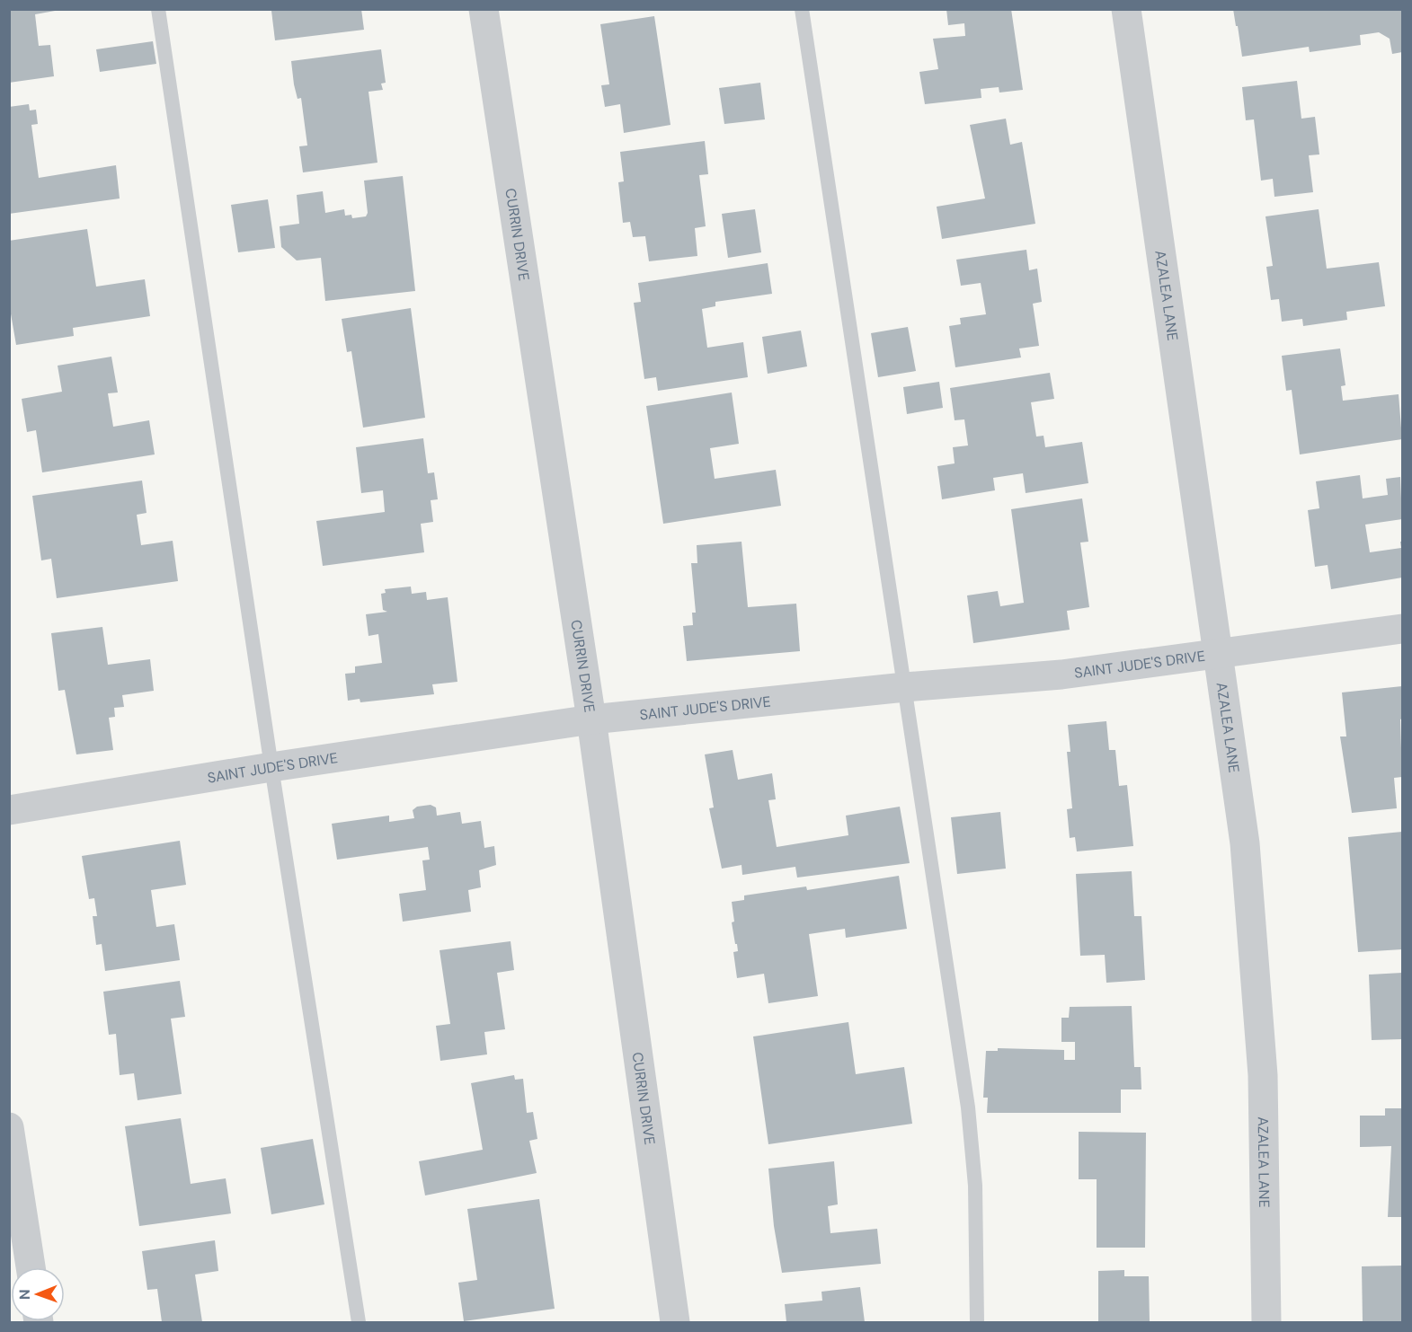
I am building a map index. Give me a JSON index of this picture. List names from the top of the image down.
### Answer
{
  "streets": {
    "street": ["CURRIN DRIVE", "AZALEA LANE", "SAINT JUDE'S DRIVE"]
  },
  "crossings": [
    ["CURRIN DRIVE", "SAINT JUDE'S DRIVE"],
    ["AZALEA LANE", "SAINT JUDE'S DRIVE"]
  ],
  "north": "left"
}
